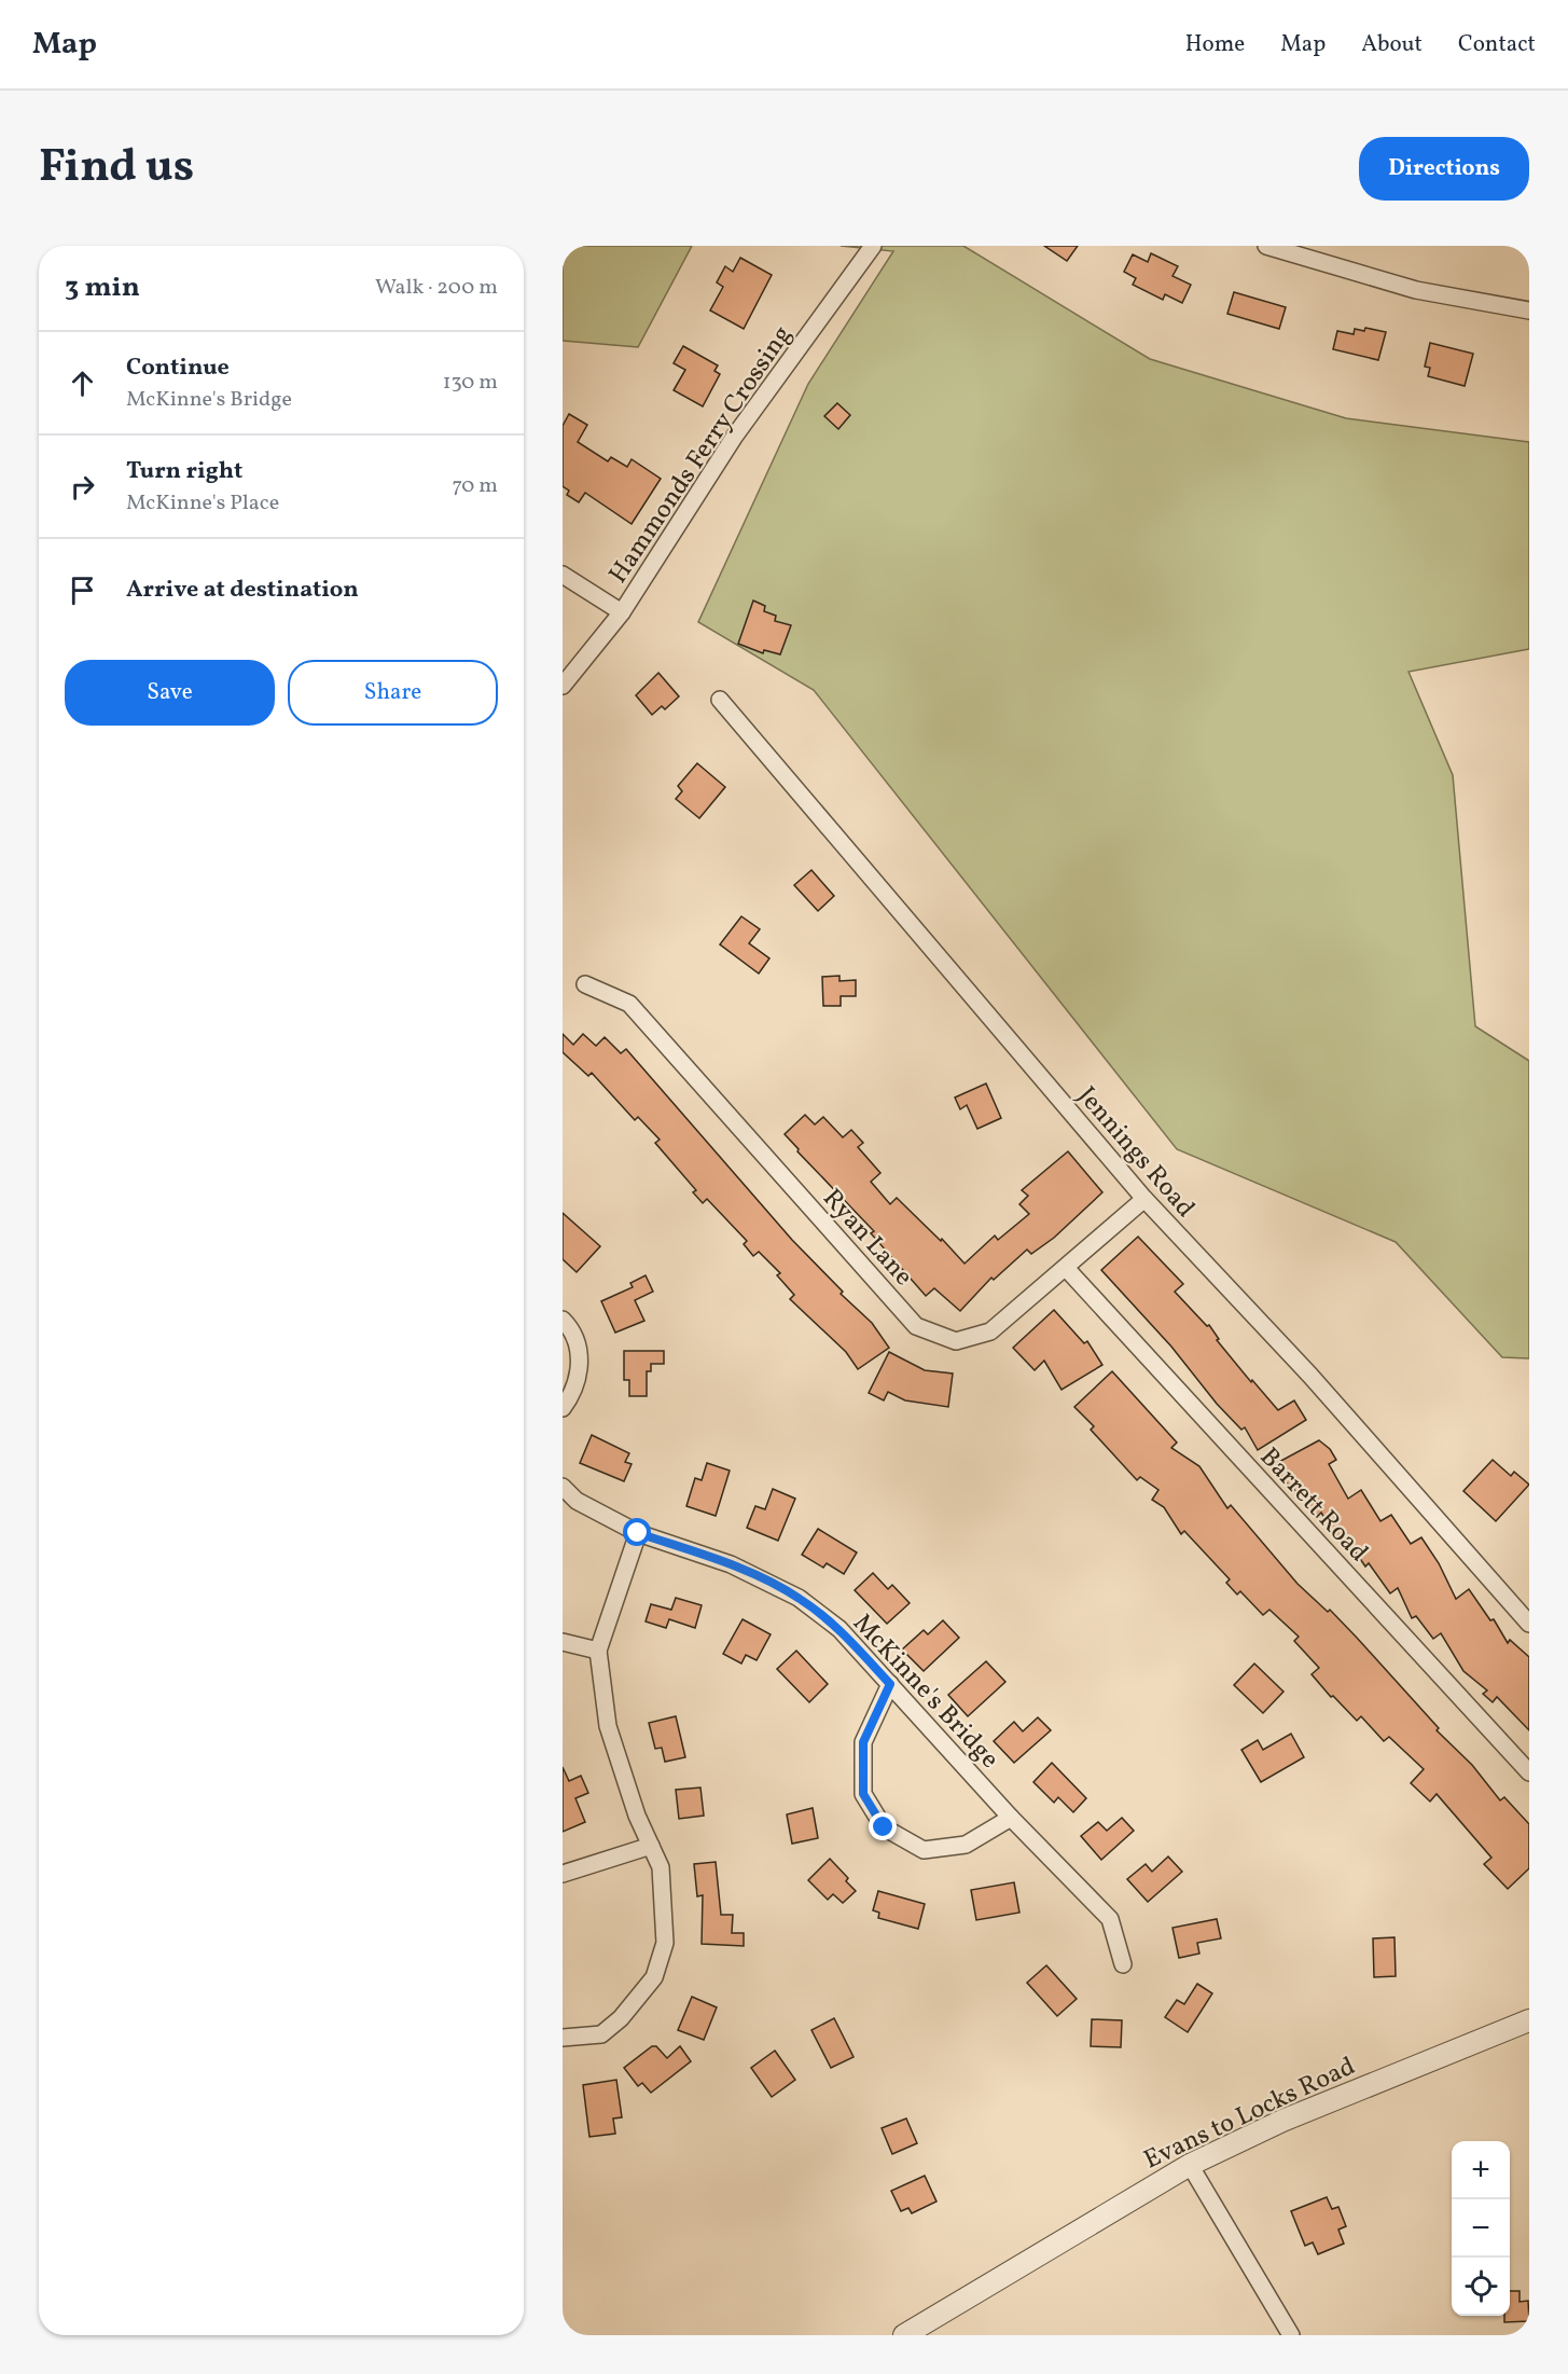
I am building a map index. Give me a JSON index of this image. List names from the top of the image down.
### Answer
{
  "streets": {
    "street": [
      "Hammonds Ferry Crossing",
      "Jennings Road",
      "Ryan Lane",
      "Barrett Road",
      "McKinne's Bridge",
      "Evans to Locks Road"
    ]
  },
  "crossings": [
    ["Jennings Road", "Ryan Lane"],
    ["Ryan Lane", "Barrett Road"]
  ],
  "page": {
    "header": "Map",
    "nav": [
      "Home",
      "Map",
      "About",
      "Contact"
    ],
    "title": "Find us",
    "buttons": [
      "Directions",
      ["Save", "Share"]
    ],
    "heading": ["3 min", "Walk · 200 m"],
    "list": [
      ["Continue", "McKinne's Bridge", "130 m"],
      ["Turn right", "McKinne's Place", "70 m"],
      "Arrive at destination"
    ],
    "map_buttons": ["+", "−"]
  }
}
